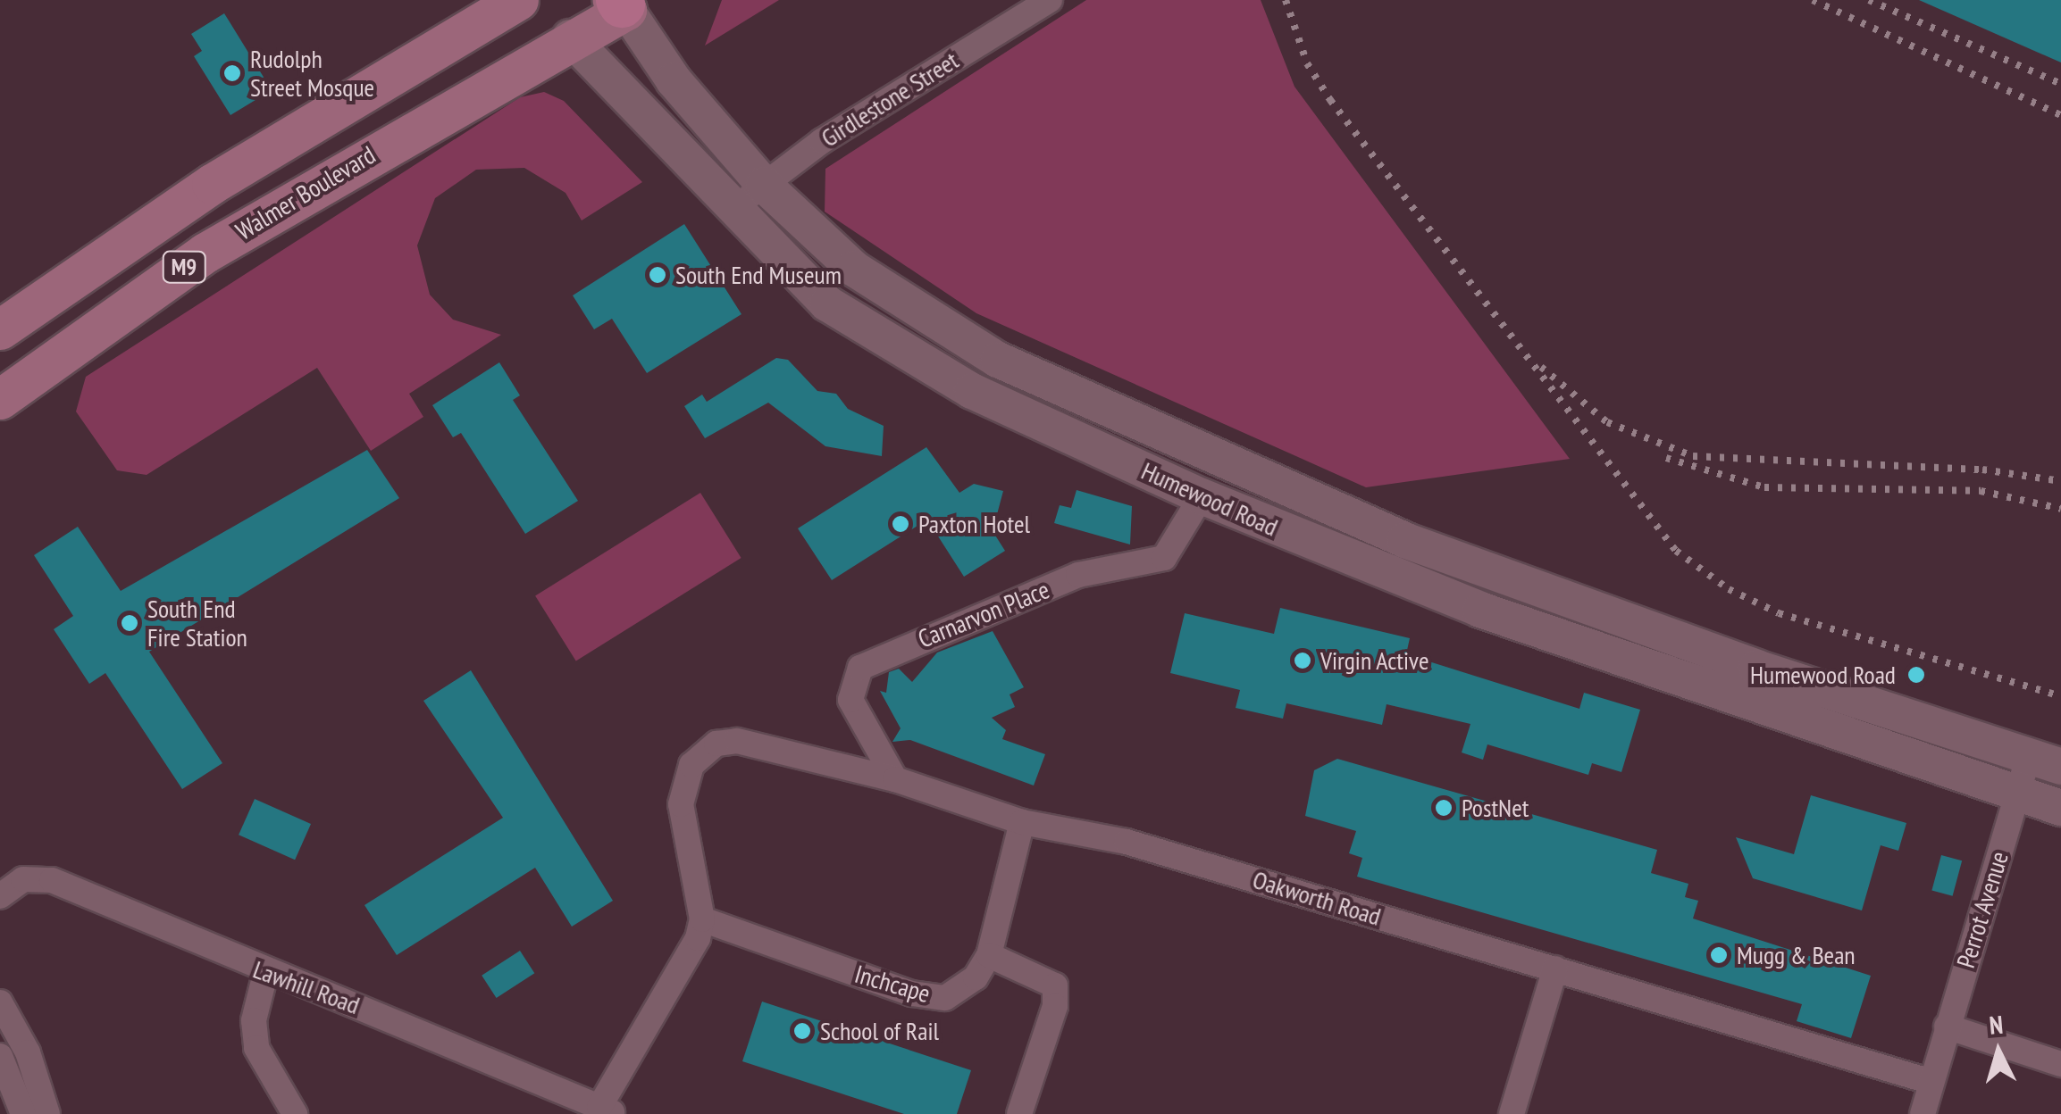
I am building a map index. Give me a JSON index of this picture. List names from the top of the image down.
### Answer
{
  "streets": {
    "main road": ["Walmer Boulevard", "M9", "Humewood Road"],
    "street": [
      "Girdlestone Street",
      "Carnarvon Place",
      "Oakworth Road",
      "Perrot Avenue",
      "Inchcape",
      "Lawhill Road"
    ]
  },
  "crossings": [
    ["Girdlestone Street", "Humewood Road"],
    ["Walmer Boulevard", "Humewood Road"],
    ["Humewood Road", "Carnarvon Place"],
    ["Humewood Road", "Perrot Avenue"],
    ["Carnarvon Place", "Oakworth Road"],
    ["Oakworth Road", "Perrot Avenue"],
    ["Oakworth Road", "Inchcape"]
  ],
  "places": [
    "Rudolph Street Mosque",
    "South End Museum",
    "Paxton Hotel",
    "South End Fire Station",
    "Virgin Active",
    "Humewood Road",
    "PostNet",
    "Mugg & Bean",
    "School of Rail"
  ],
  "north": "top"
}
